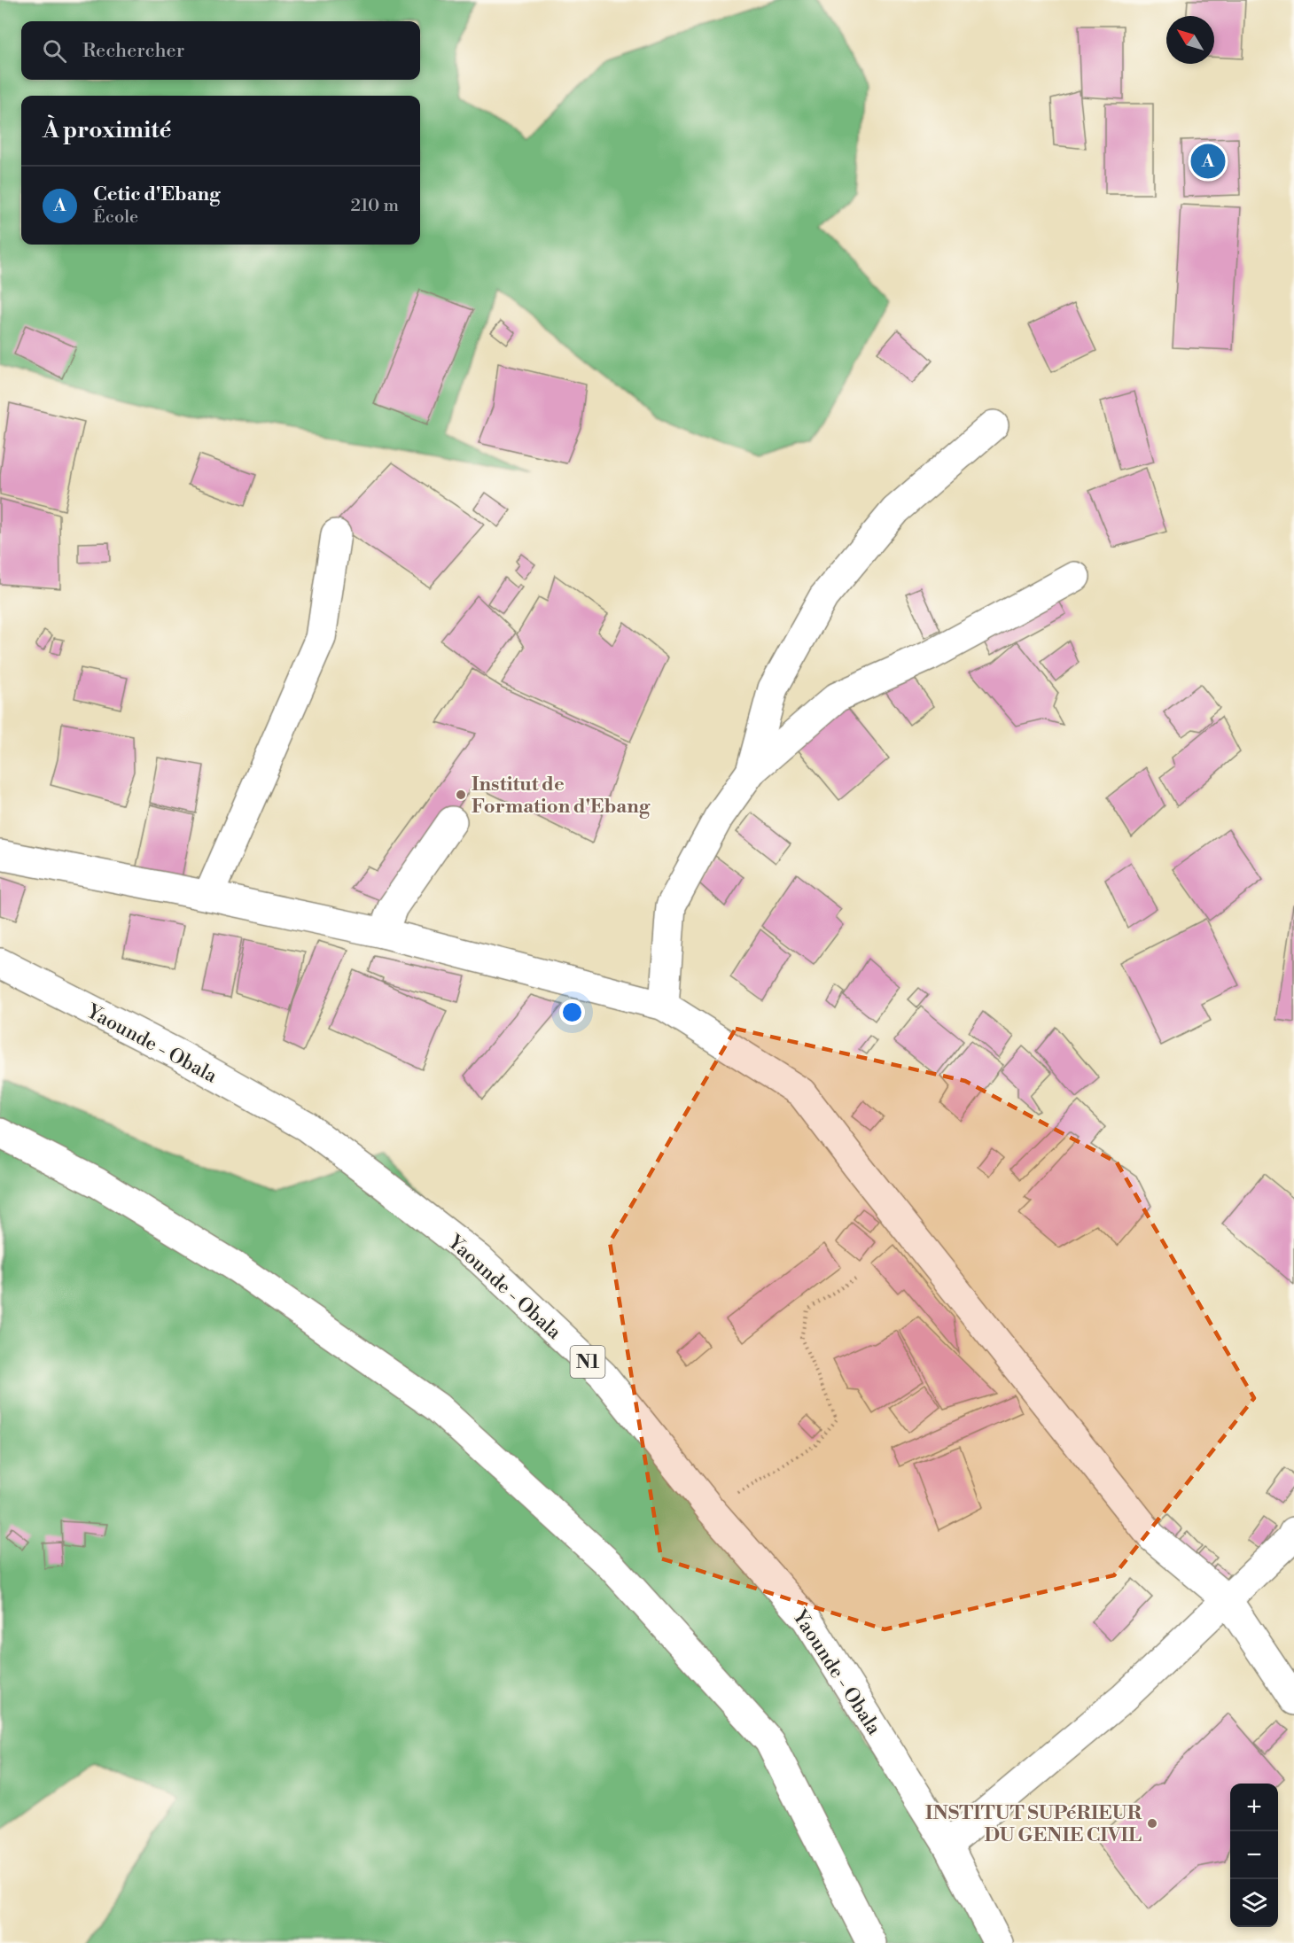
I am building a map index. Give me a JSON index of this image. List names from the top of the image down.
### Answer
{
  "streets": {
    "main road": ["Yaounde - Obala", "N1"]
  },
  "places": ["Institut de Formation d'Ebang", "INSTITUT SUPéRIEUR DU GENIE CIVIL"],
  "north": "top left",
  "page": {
    "search": "Rechercher",
    "heading": "À proximité",
    "pins": "A",
    "list": [
      {
        "mark": "A",
        "name": "Cetic d'Ebang",
        "note": "École",
        "value": "210 m"
      }
    ],
    "map_buttons": ["+", "−"]
  }
}
